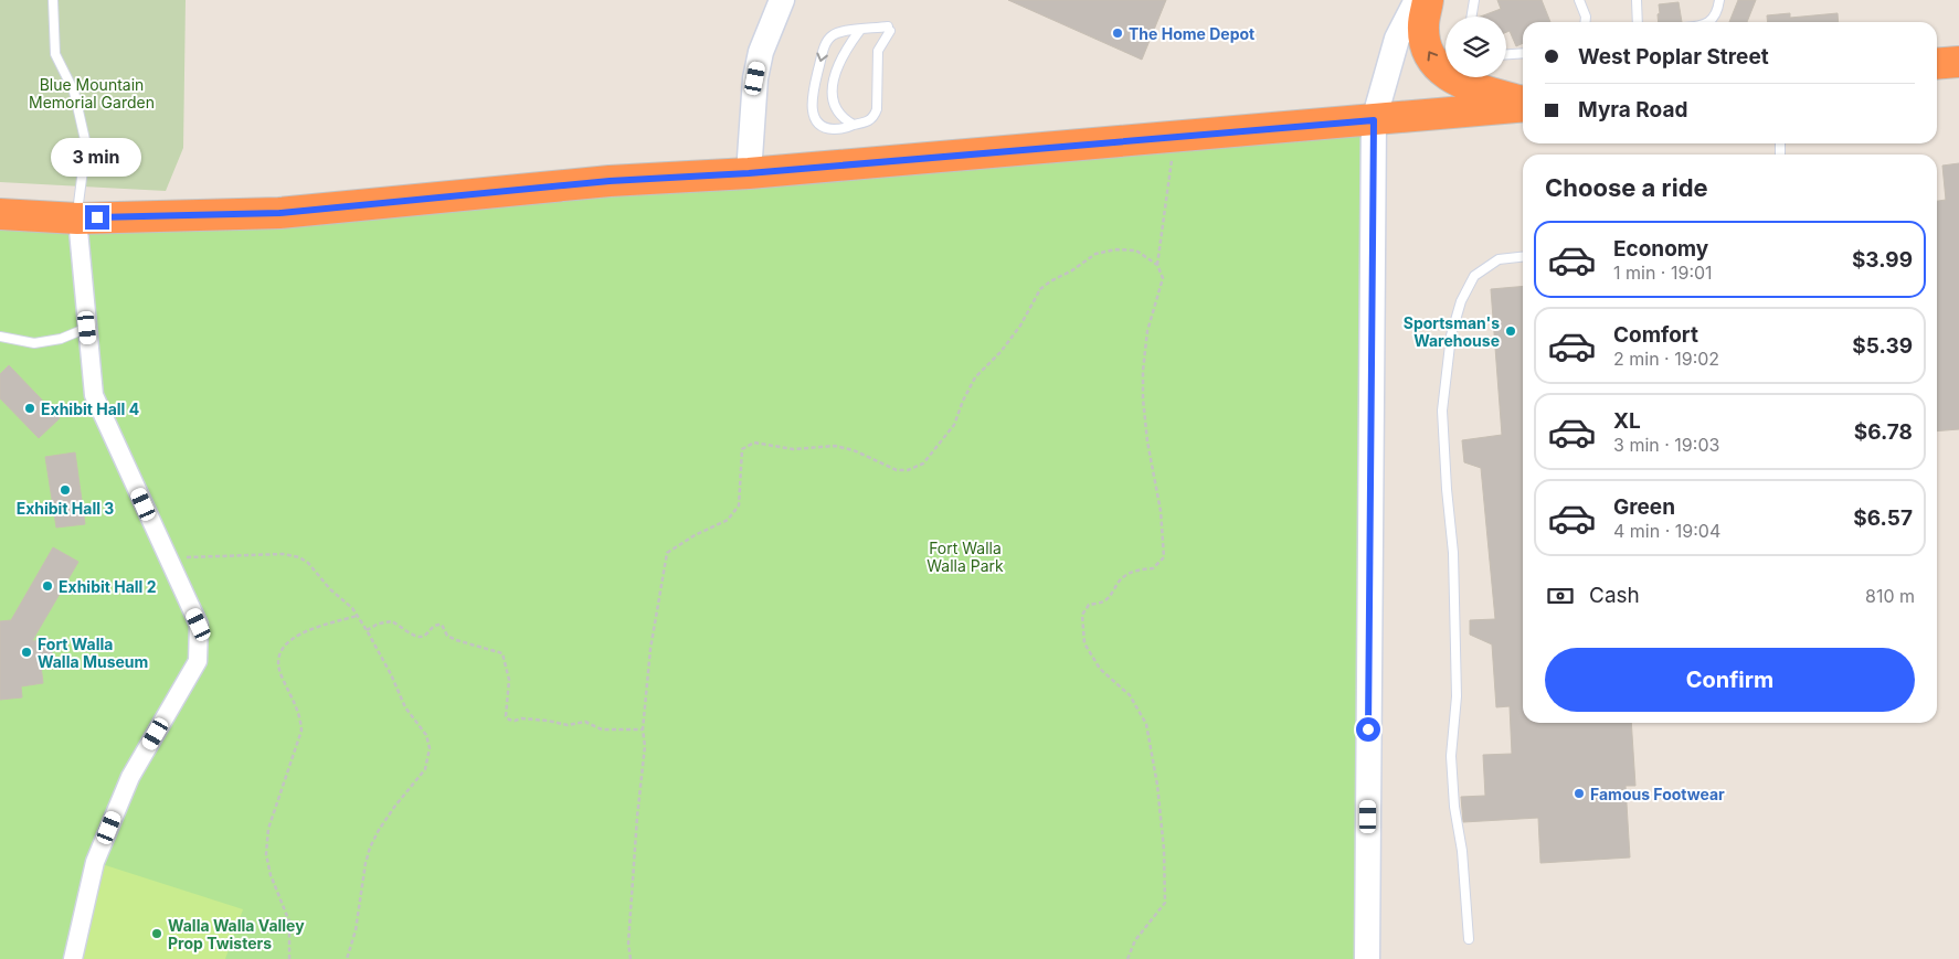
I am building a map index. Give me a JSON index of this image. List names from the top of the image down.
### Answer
{
  "parks": ["Blue Mountain Memorial Garden", "Fort Walla Walla Park"],
  "places": [
    "The Home Depot",
    "Sportsman's Warehouse",
    "Exhibit Hall 4",
    "Exhibit Hall 3",
    "Exhibit Hall 2",
    "Fort Walla Walla Museum",
    "Famous Footwear",
    "Walla Walla Valley Prop Twisters"
  ],
  "page": {
    "banner": ["West Poplar Street", "Myra Road"],
    "bubble": "3 min",
    "heading": "Choose a ride",
    "list": [
      {
        "name": "Economy",
        "note": "1 min · 19:01",
        "value": "$3.99"
      },
      {
        "name": "Comfort",
        "note": "2 min · 19:02",
        "value": "$5.39"
      },
      {
        "name": "XL",
        "note": "3 min · 19:03",
        "value": "$6.78"
      },
      {
        "name": "Green",
        "note": "4 min · 19:04",
        "value": "$6.57"
      }
    ],
    "pay": ["Cash", "810 m"],
    "buttons": "Confirm"
  }
}
